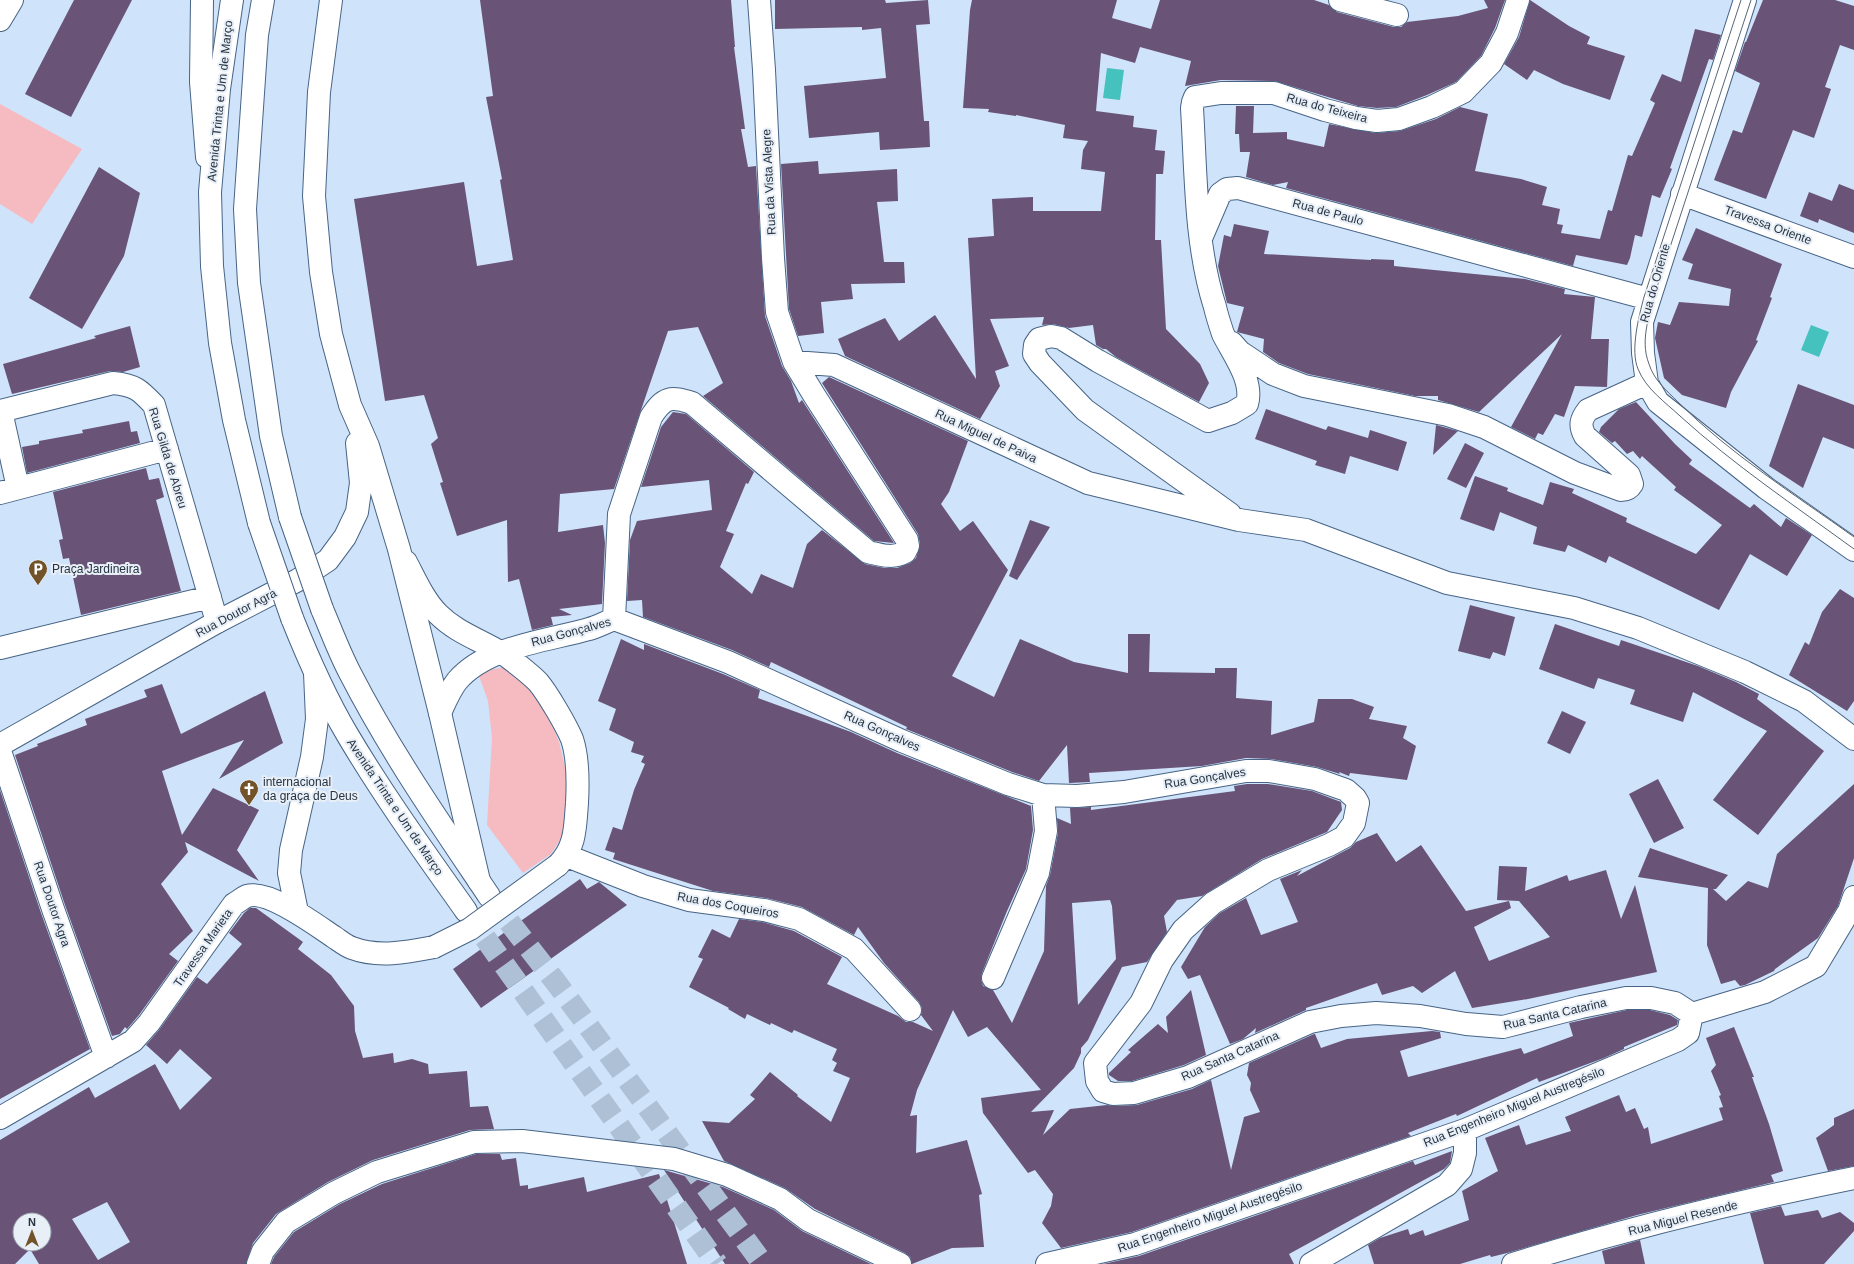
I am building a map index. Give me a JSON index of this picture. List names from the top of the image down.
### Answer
{
  "streets": {
    "street": [
      "Avenida Trinta e Um de Março",
      "Rua do Teixeira",
      "Rua da Vista Alegre",
      "Rua de Paulo",
      "Travessa Oriente",
      "Rua do Oriente",
      "Rua Miguel de Paiva",
      "Rua Gilda de Abreu",
      "Rua Doutor Agra",
      "Rua Gonçalves",
      "Rua dos Coqueiros",
      "Travessa Marieta",
      "Rua Santa Catarina",
      "Rua Engenheiro Miguel Austregésilo",
      "Rua Miguel Resende"
    ]
  },
  "crossings": [
    ["Rua do Teixeira", "Rua de Paulo"],
    ["Rua da Vista Alegre", "Rua Miguel de Paiva"],
    ["Rua de Paulo", "Rua do Oriente"],
    ["Travessa Oriente", "Rua do Oriente"],
    ["Rua Gilda de Abreu", "Rua Doutor Agra"],
    ["Rua Doutor Agra", "Travessa Marieta"],
    ["Rua Gonçalves", "Rua Santa Catarina"],
    ["Rua Santa Catarina", "Rua Engenheiro Miguel Austregésilo"]
  ],
  "places": {
    "parking": ["Praça Jardineira"],
    "church": ["internacional da graça de Deus"]
  },
  "north": "top"
}
